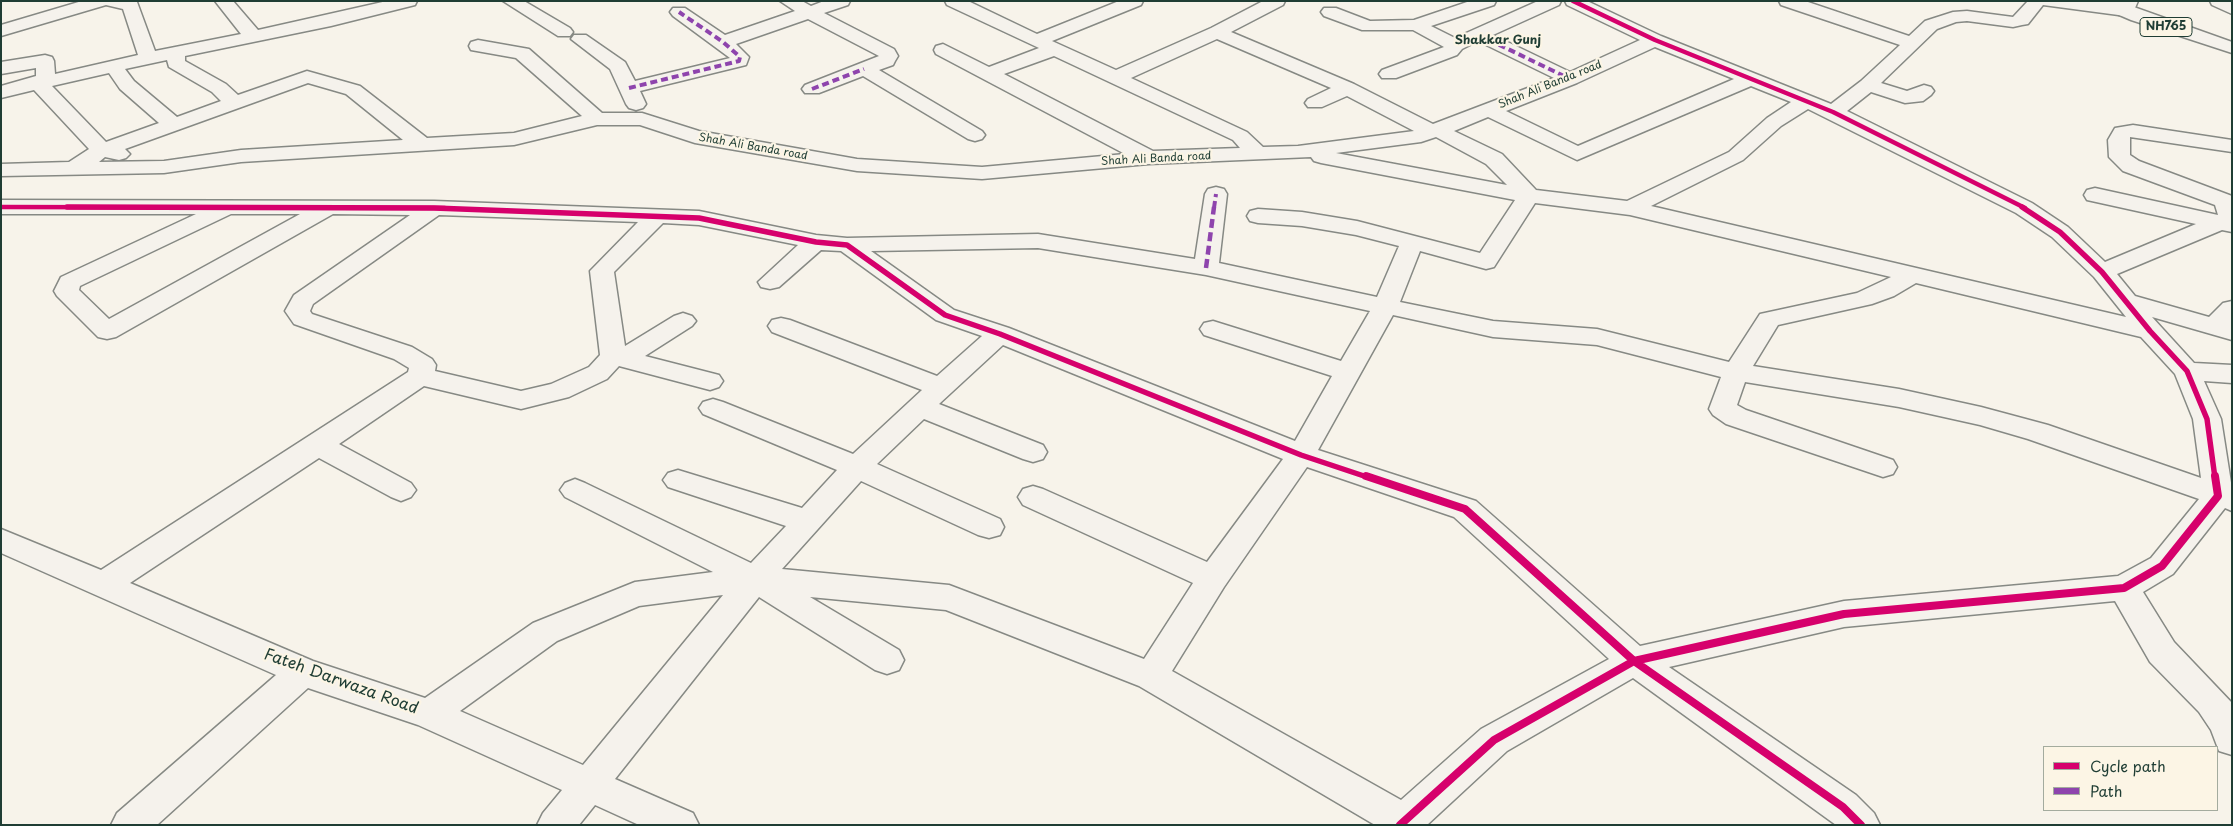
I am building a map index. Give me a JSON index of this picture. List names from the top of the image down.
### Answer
{
  "streets": {
    "main road": ["NH765", "Shah Ali Banda road", "Fateh Darwaza Road"]
  },
  "districts": ["Shakkar Gunj"],
  "legend": ["Cycle path", "Path"]
}
